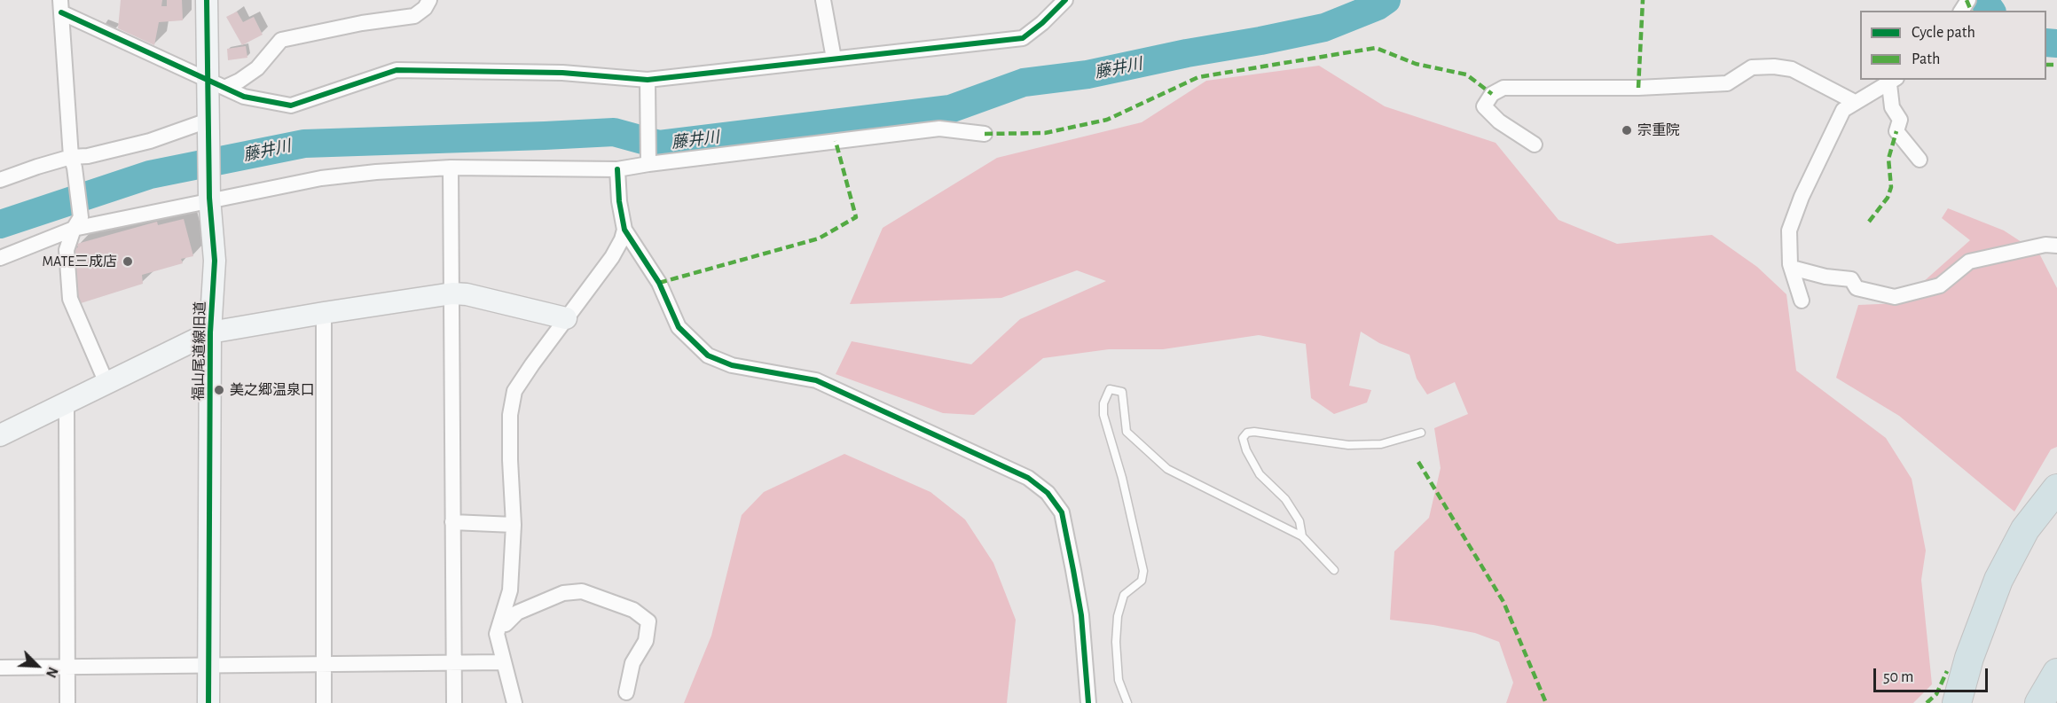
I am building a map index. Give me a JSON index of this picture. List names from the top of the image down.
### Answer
{
  "streets": {
    "street": ["福山尾道線旧道"]
  },
  "water": ["藤井川"],
  "places": ["宗重院", "MATE三成店", "美之郷温泉口"],
  "legend": ["Cycle path", "Path"],
  "scale_bar": "50 m",
  "north": "bottom right"
}
